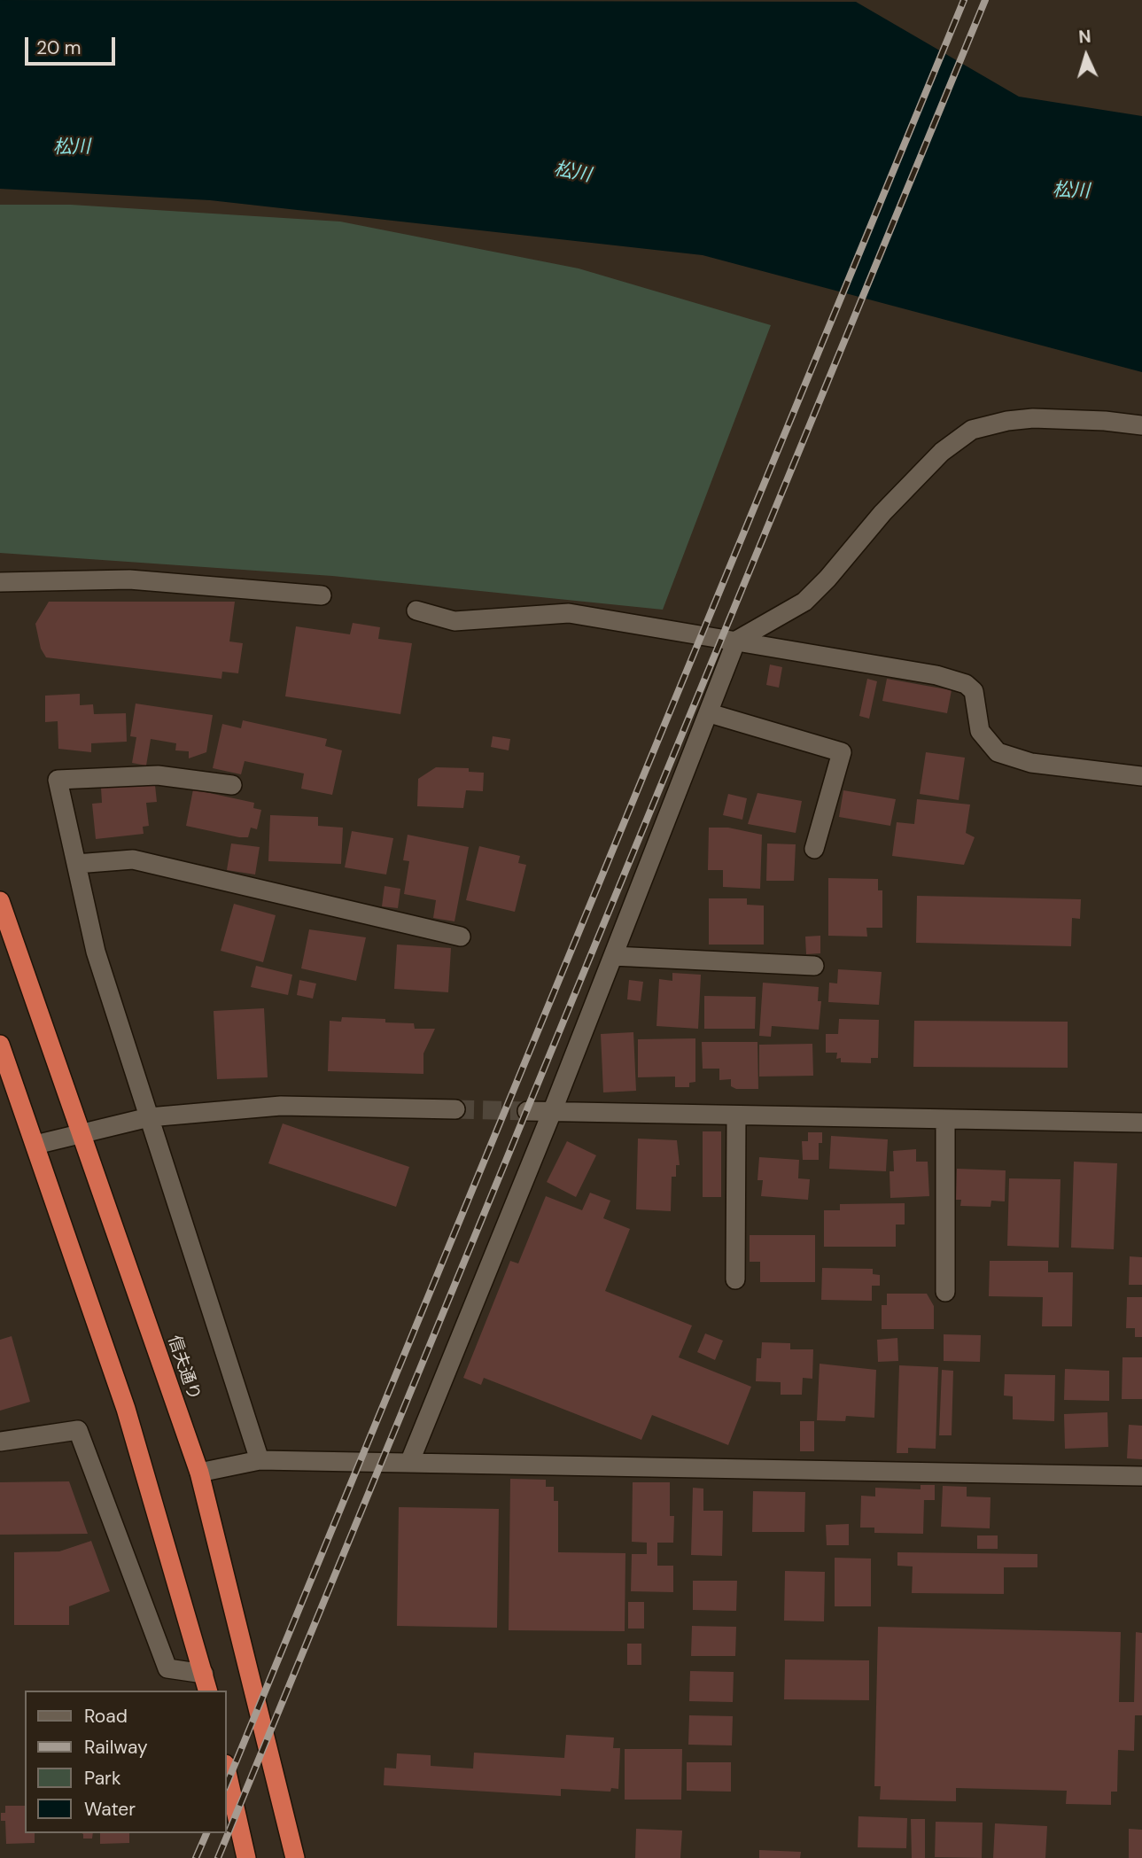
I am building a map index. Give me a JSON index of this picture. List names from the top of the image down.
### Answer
{
  "streets": {
    "highway": ["信夫通り"]
  },
  "water": ["松川"],
  "legend": [
    "Road",
    "Railway",
    "Park",
    "Water"
  ],
  "scale_bar": "20 m",
  "north": "top"
}
